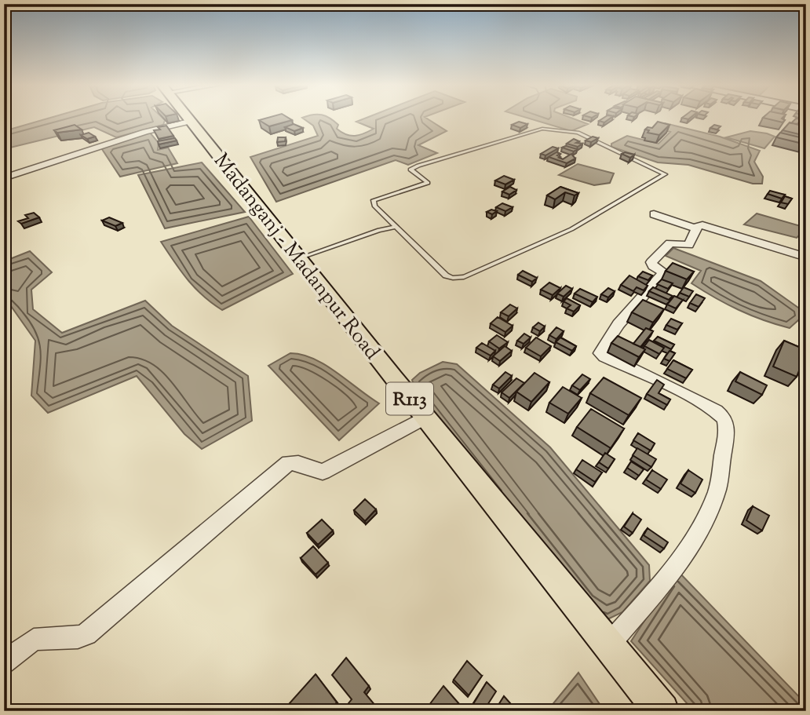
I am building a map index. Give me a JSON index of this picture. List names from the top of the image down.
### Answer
{
  "streets": {
    "main road": ["Madanganj - Madanpur Road", "R113"]
  }
}
